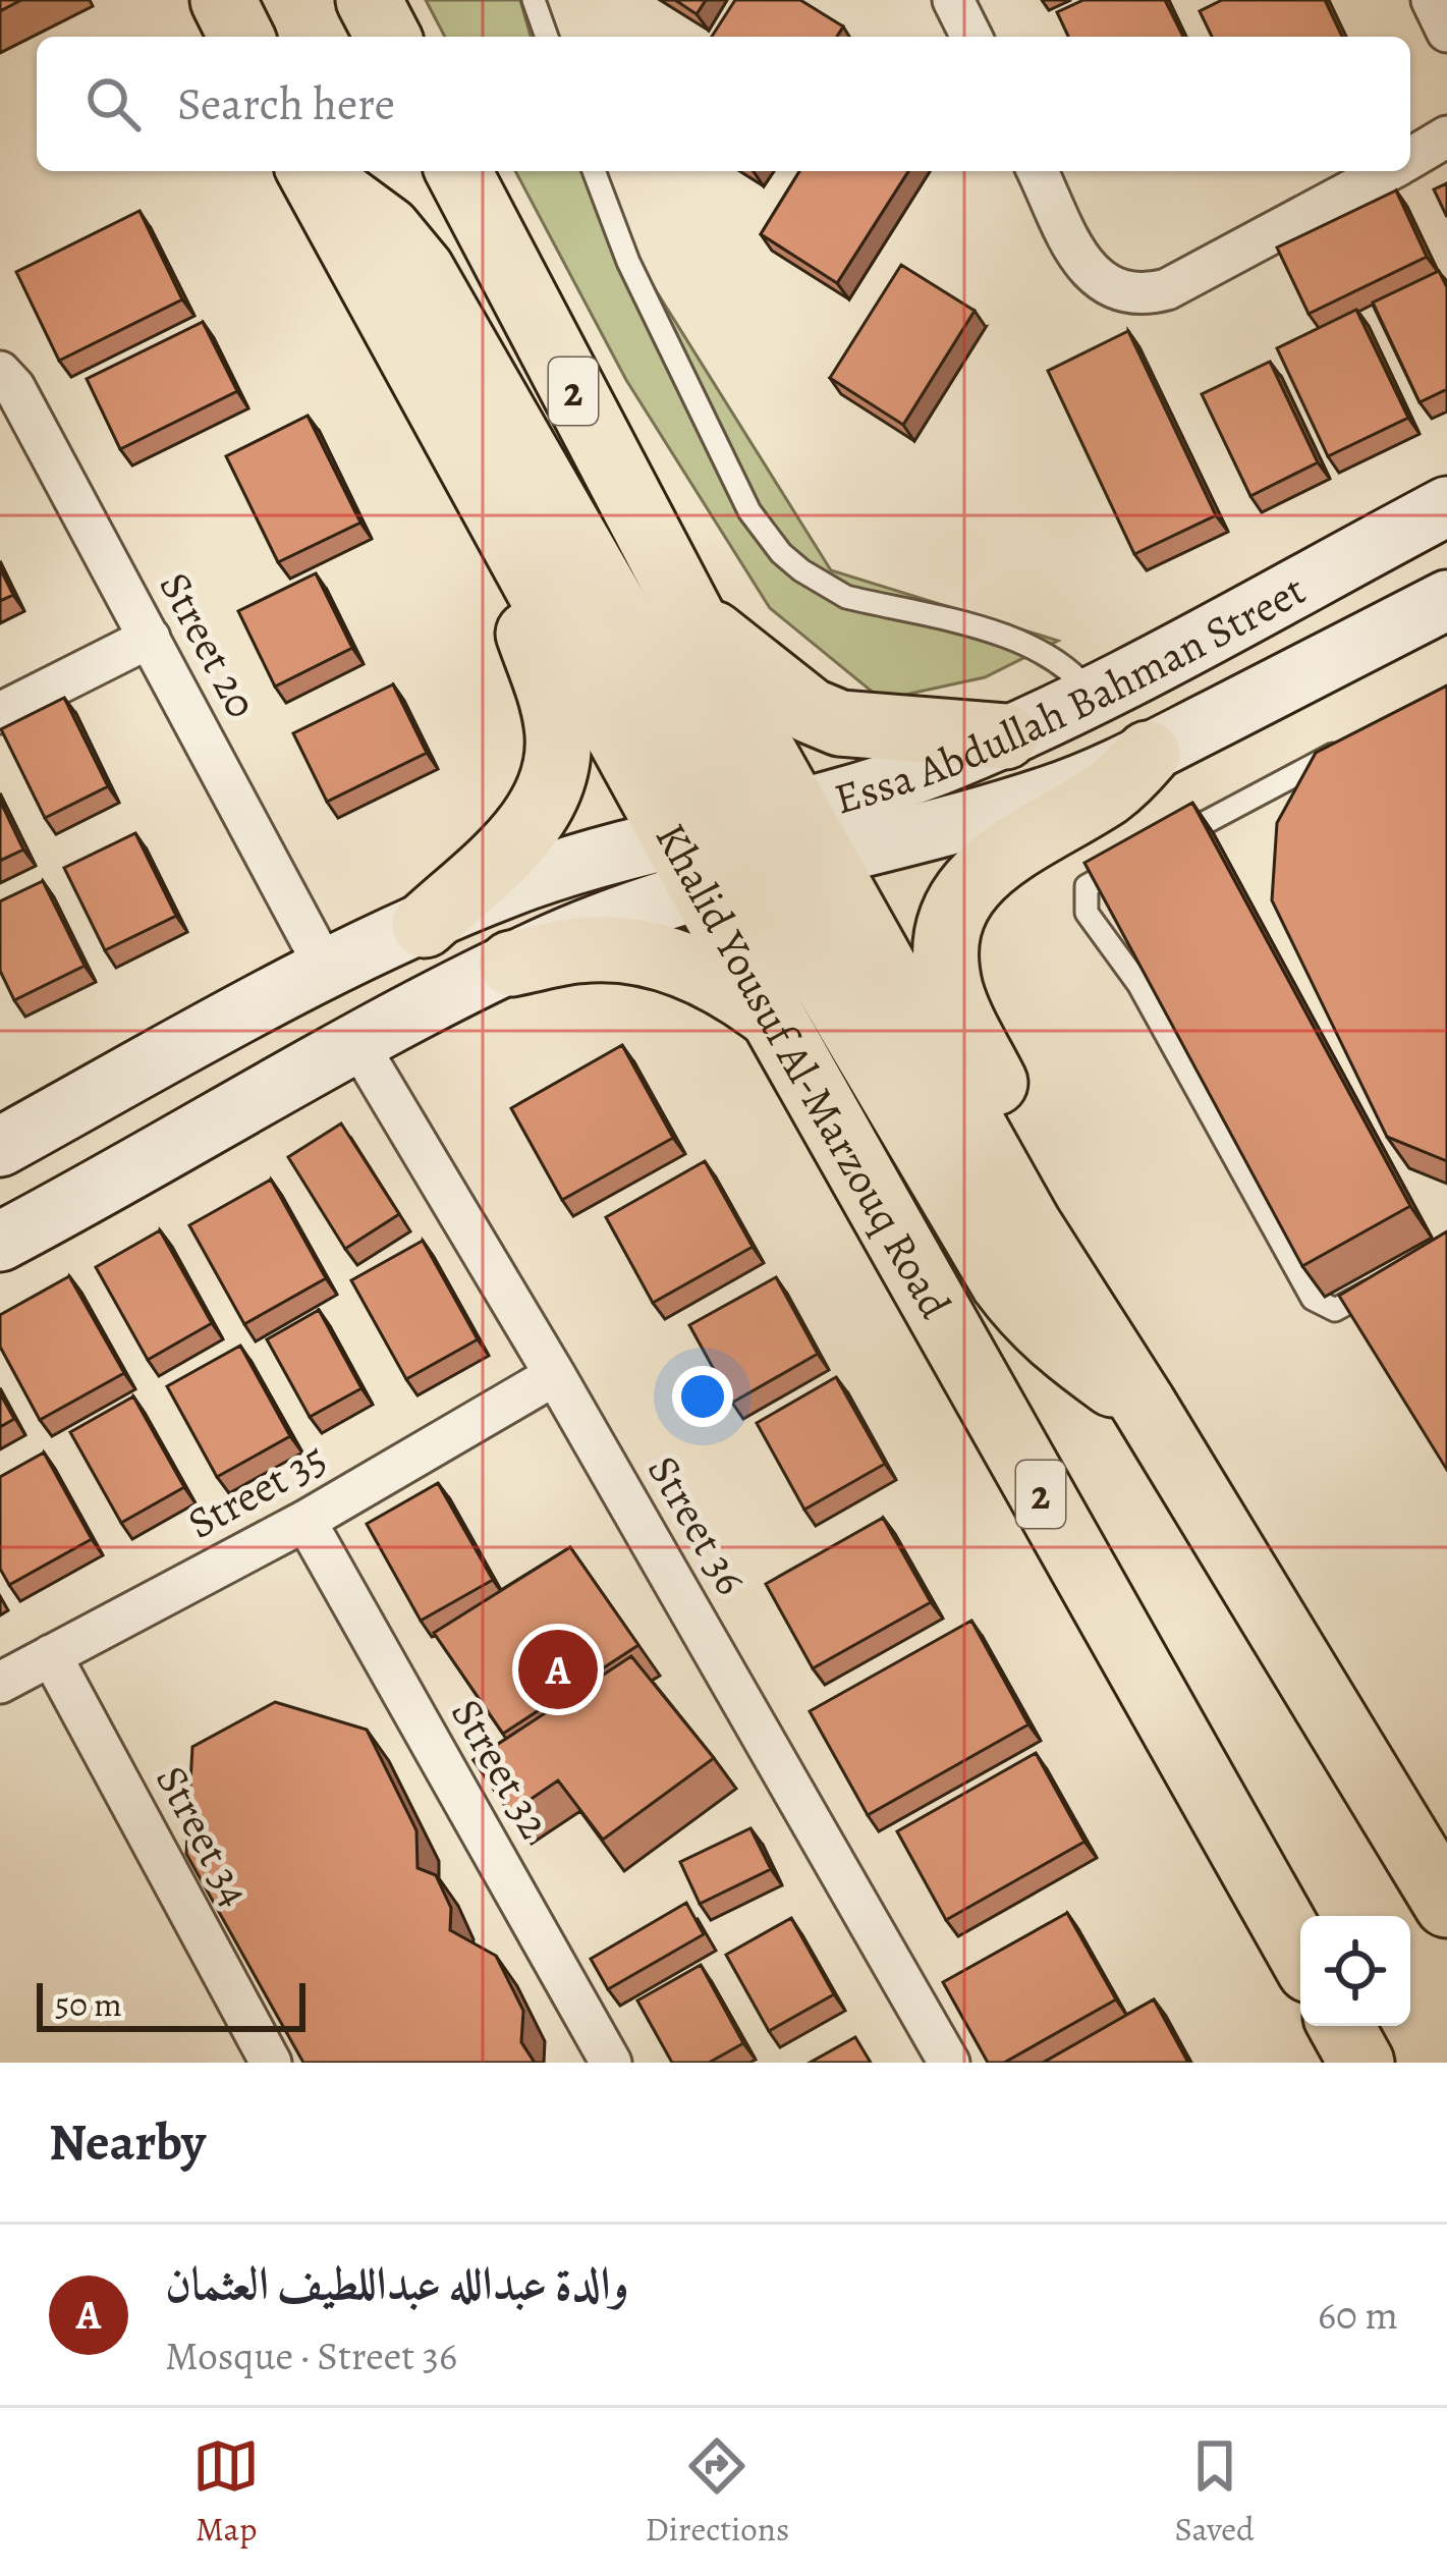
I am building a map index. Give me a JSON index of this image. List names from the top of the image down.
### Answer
{
  "streets": {
    "main road": ["2", "Khalid Yousuf Al-Marzouq Road"],
    "street": [
      "Street 20",
      "Essa Abdullah Bahman Street",
      "Street 35",
      "Street 36",
      "Street 32",
      "Street 34"
    ]
  },
  "crossings": [
    ["Essa Abdullah Bahman Street", "Khalid Yousuf Al-Marzouq Road"],
    ["Street 35", "Street 36"],
    ["Street 35", "Street 32"],
    ["Street 35", "Street 34"]
  ],
  "scale_bar": "50 m",
  "page": {
    "search": "Search here",
    "pins": "A",
    "scale": "50 m",
    "heading": "Nearby",
    "list": [
      {
        "mark": "A",
        "name": "والدة عبدالله عبداللطيف العثمان",
        "note": "Mosque · Street 36",
        "value": "60 m"
      }
    ],
    "nav": ["Map", "Directions", "Saved"]
  }
}
